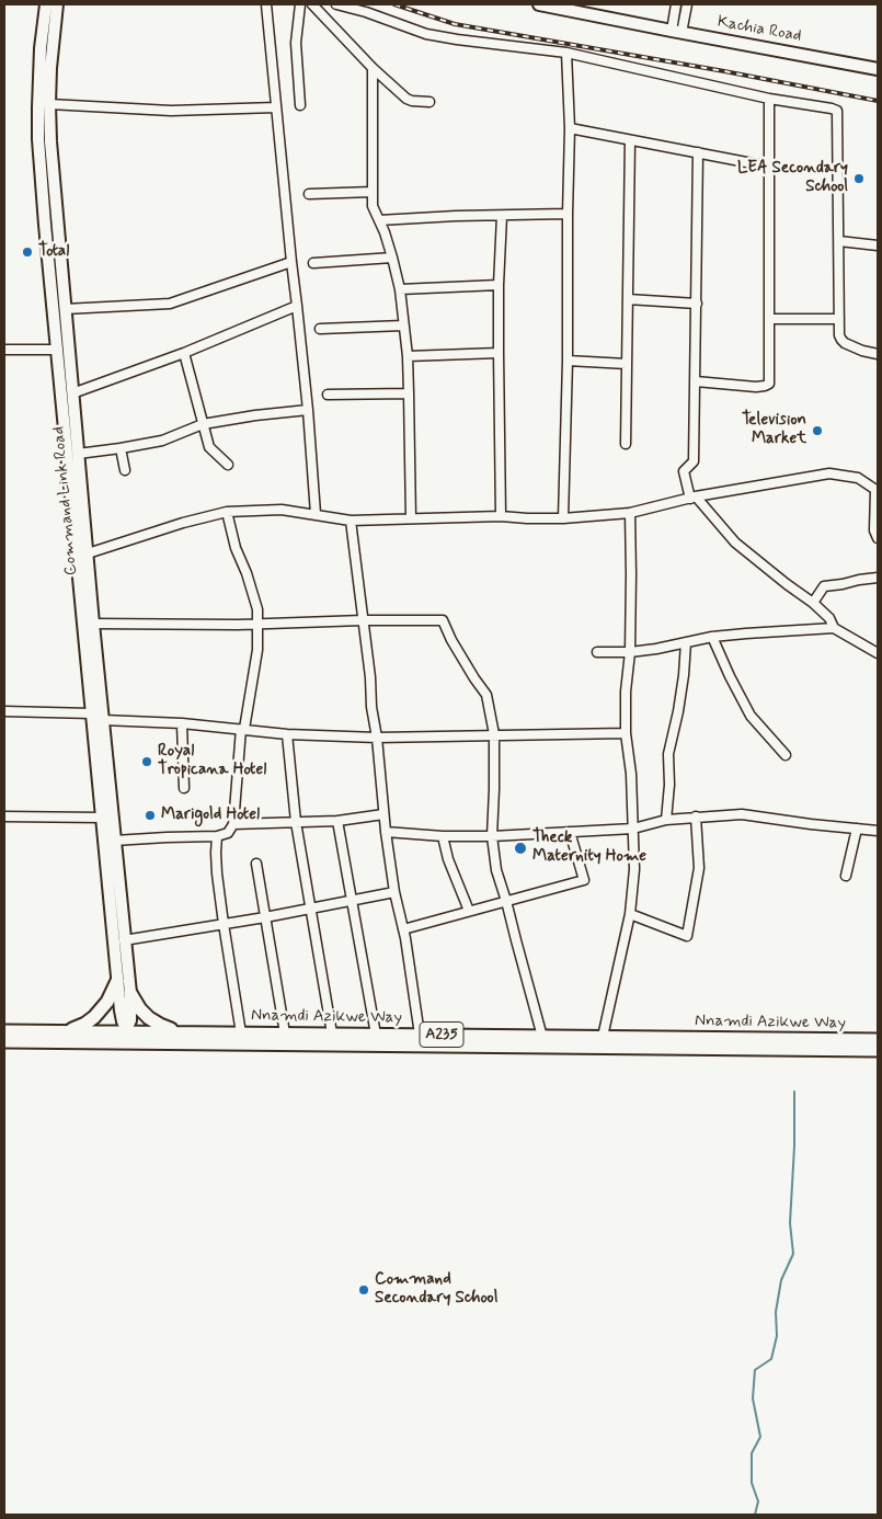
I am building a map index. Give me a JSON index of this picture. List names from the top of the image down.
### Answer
{
  "streets": {
    "highway": ["Nnamdi Azikwe Way", "A235"],
    "main road": ["Kachia Road", "Command Link Road"]
  },
  "crossings": [
    ["Command Link Road", "Nnamdi Azikwe Way"]
  ],
  "places": [
    "LEA Secondary School",
    "Total",
    "Television Market",
    "Royal Tropicana Hotel",
    "Marigold Hotel",
    "Theck Maternity Home",
    "Command Secondary School"
  ]
}
